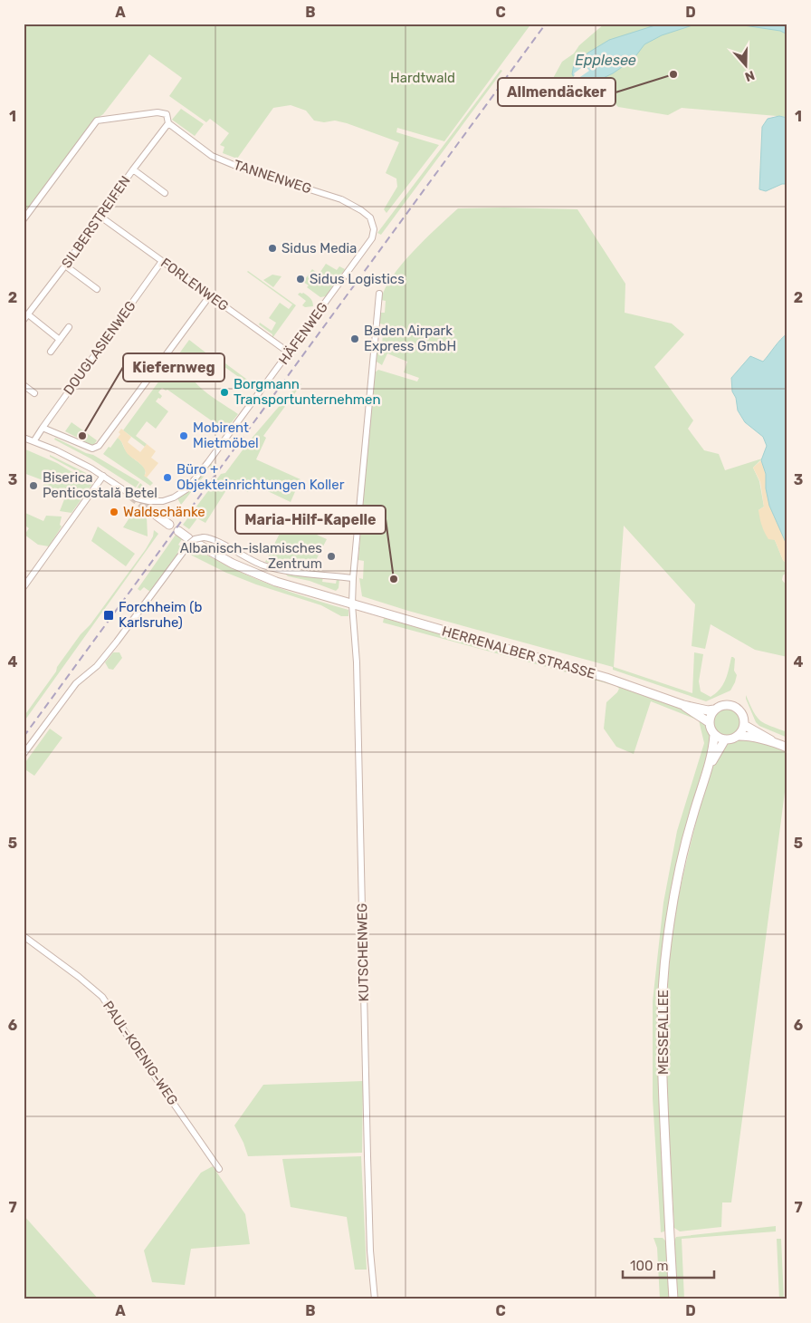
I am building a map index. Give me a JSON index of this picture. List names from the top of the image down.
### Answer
{
  "streets": {
    "main road": ["HERRENALBER STRASSE", "MESSEALLEE"],
    "street": [
      "TANNENWEG",
      "SILBERSTREIFEN",
      "FORLENWEG",
      "HÄFENWEG",
      "DOUGLASIENWEG",
      "KUTSCHENWEG",
      "PAUL-KOENIG-WEG"
    ]
  },
  "crossings": [
    ["TANNENWEG", "SILBERSTREIFEN"],
    ["TANNENWEG", "HÄFENWEG"],
    ["SILBERSTREIFEN", "FORLENWEG"],
    ["FORLENWEG", "HÄFENWEG"],
    ["FORLENWEG", "DOUGLASIENWEG"],
    ["HERRENALBER STRASSE", "KUTSCHENWEG"],
    ["HERRENALBER STRASSE", "MESSEALLEE"]
  ],
  "water": ["Epplesee"],
  "parks": ["Hardtwald"],
  "places": {
    "other": [
      "Allmendäcker",
      "Sidus Media",
      "Sidus Logistics",
      "Baden Airpark Express GmbH",
      "Borgmann Transportunternehmen",
      "Kiefernweg",
      "Mobirent Mietmöbel",
      "Büro + Objekteinrichtungen Koller",
      "Biserica Penticostală Betel",
      "Waldschänke",
      "Albanisch-islamisches Zentrum",
      "Maria-Hilf-Kapelle"
    ],
    "transit": ["Forchheim (b Karlsruhe)"]
  },
  "scale_bar": "100 m",
  "north": "bottom",
  "grid": {
    "columns": [
      "A",
      "B",
      "C",
      "D"
    ],
    "rows": [
      "1",
      "2",
      "3",
      "4",
      "5",
      "6",
      "7"
    ]
  }
}
